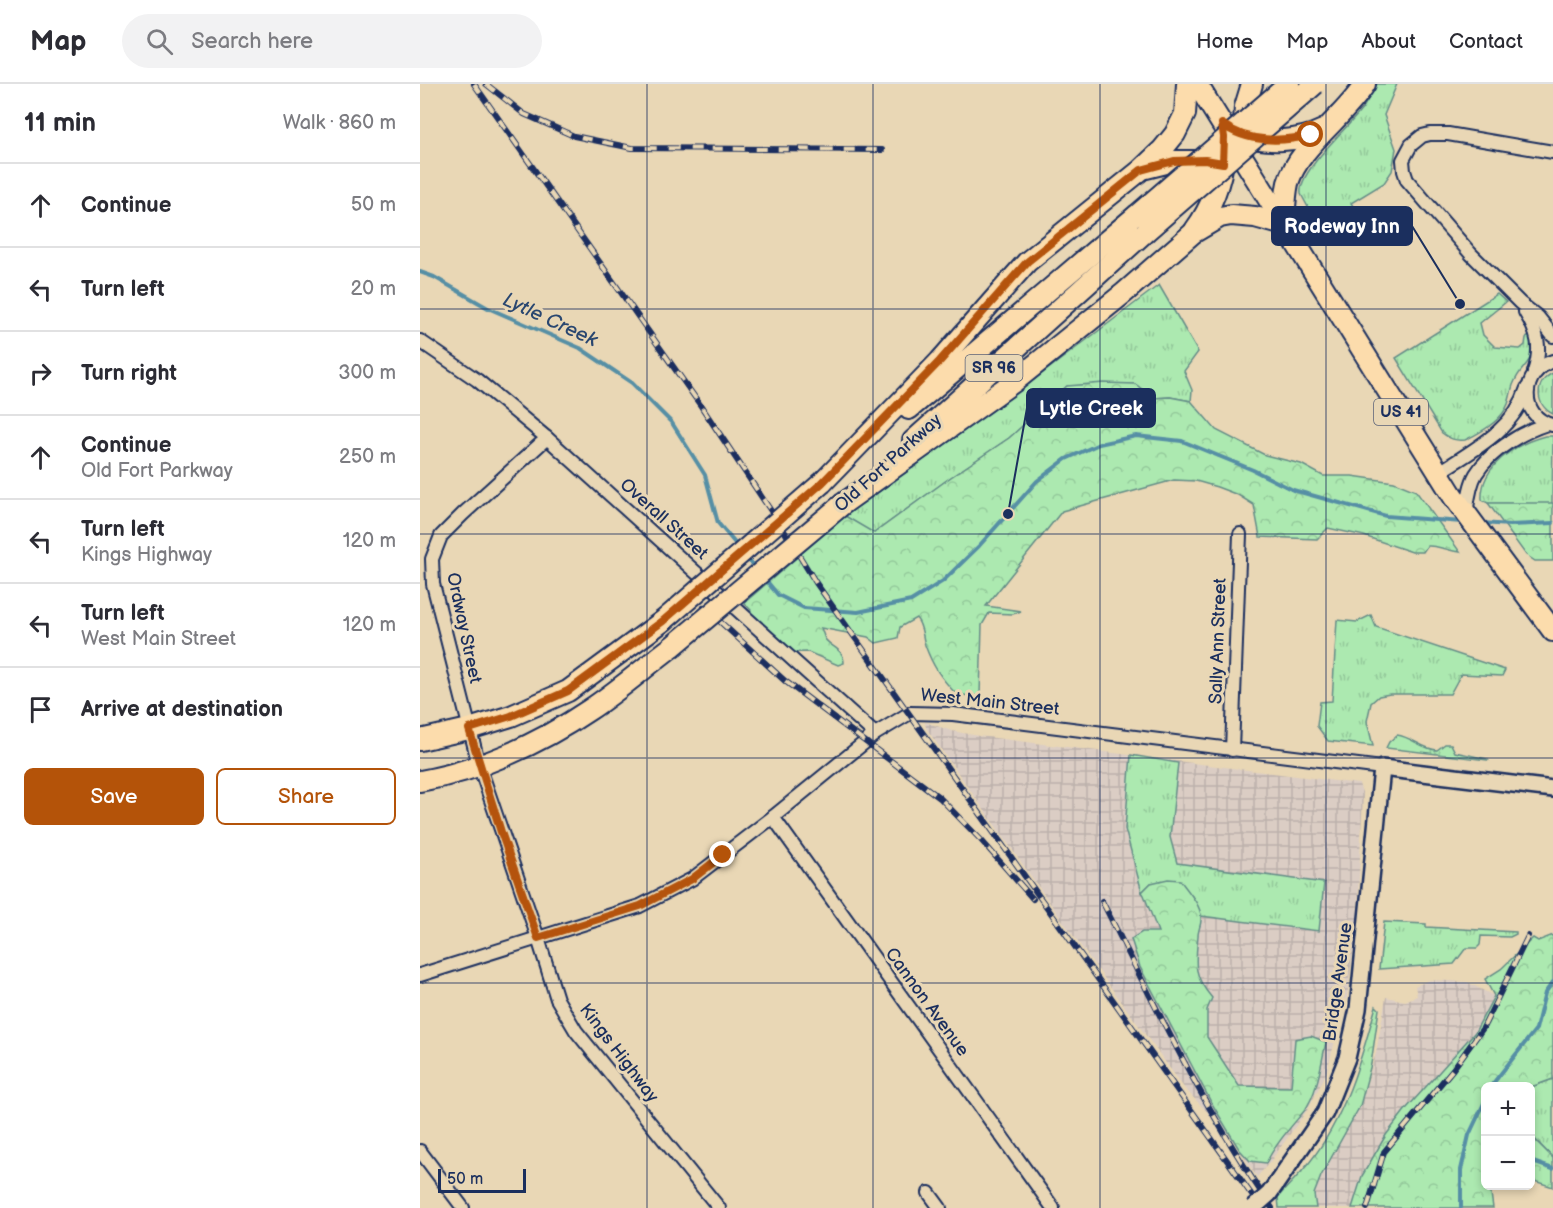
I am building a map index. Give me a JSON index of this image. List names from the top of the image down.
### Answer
{
  "streets": {
    "main road": ["SR 96", "US 41", "Old Fort Parkway"],
    "street": [
      "Overall Street",
      "Ordway Street",
      "Sally Ann Street",
      "West Main Street",
      "Bridge Avenue",
      "Cannon Avenue",
      "Kings Highway"
    ]
  },
  "crossings": [
    ["SR 96", "Old Fort Parkway"],
    ["Old Fort Parkway", "Ordway Street"],
    ["Old Fort Parkway", "Kings Highway"],
    ["Overall Street", "Ordway Street"],
    ["Overall Street", "West Main Street"],
    ["Ordway Street", "Kings Highway"],
    ["Sally Ann Street", "West Main Street"],
    ["West Main Street", "Bridge Avenue"],
    ["West Main Street", "Cannon Avenue"],
    ["West Main Street", "Kings Highway"]
  ],
  "water": ["Lytle Creek"],
  "places": ["Rodeway Inn", "Lytle Creek"],
  "scale_bar": "50 m",
  "page": {
    "header": "Map",
    "search": "Search here",
    "nav": [
      "Home",
      "Map",
      "About",
      "Contact"
    ],
    "heading": ["11 min", "Walk · 860 m"],
    "list": [
      ["Continue", "50 m"],
      ["Turn left", "20 m"],
      ["Turn right", "300 m"],
      ["Continue", "Old Fort Parkway", "250 m"],
      ["Turn left", "Kings Highway", "120 m"],
      ["Turn left", "West Main Street", "120 m"],
      "Arrive at destination"
    ],
    "buttons": ["Save", "Share"],
    "map_buttons": ["+", "−"],
    "scale": "50 m"
  }
}
